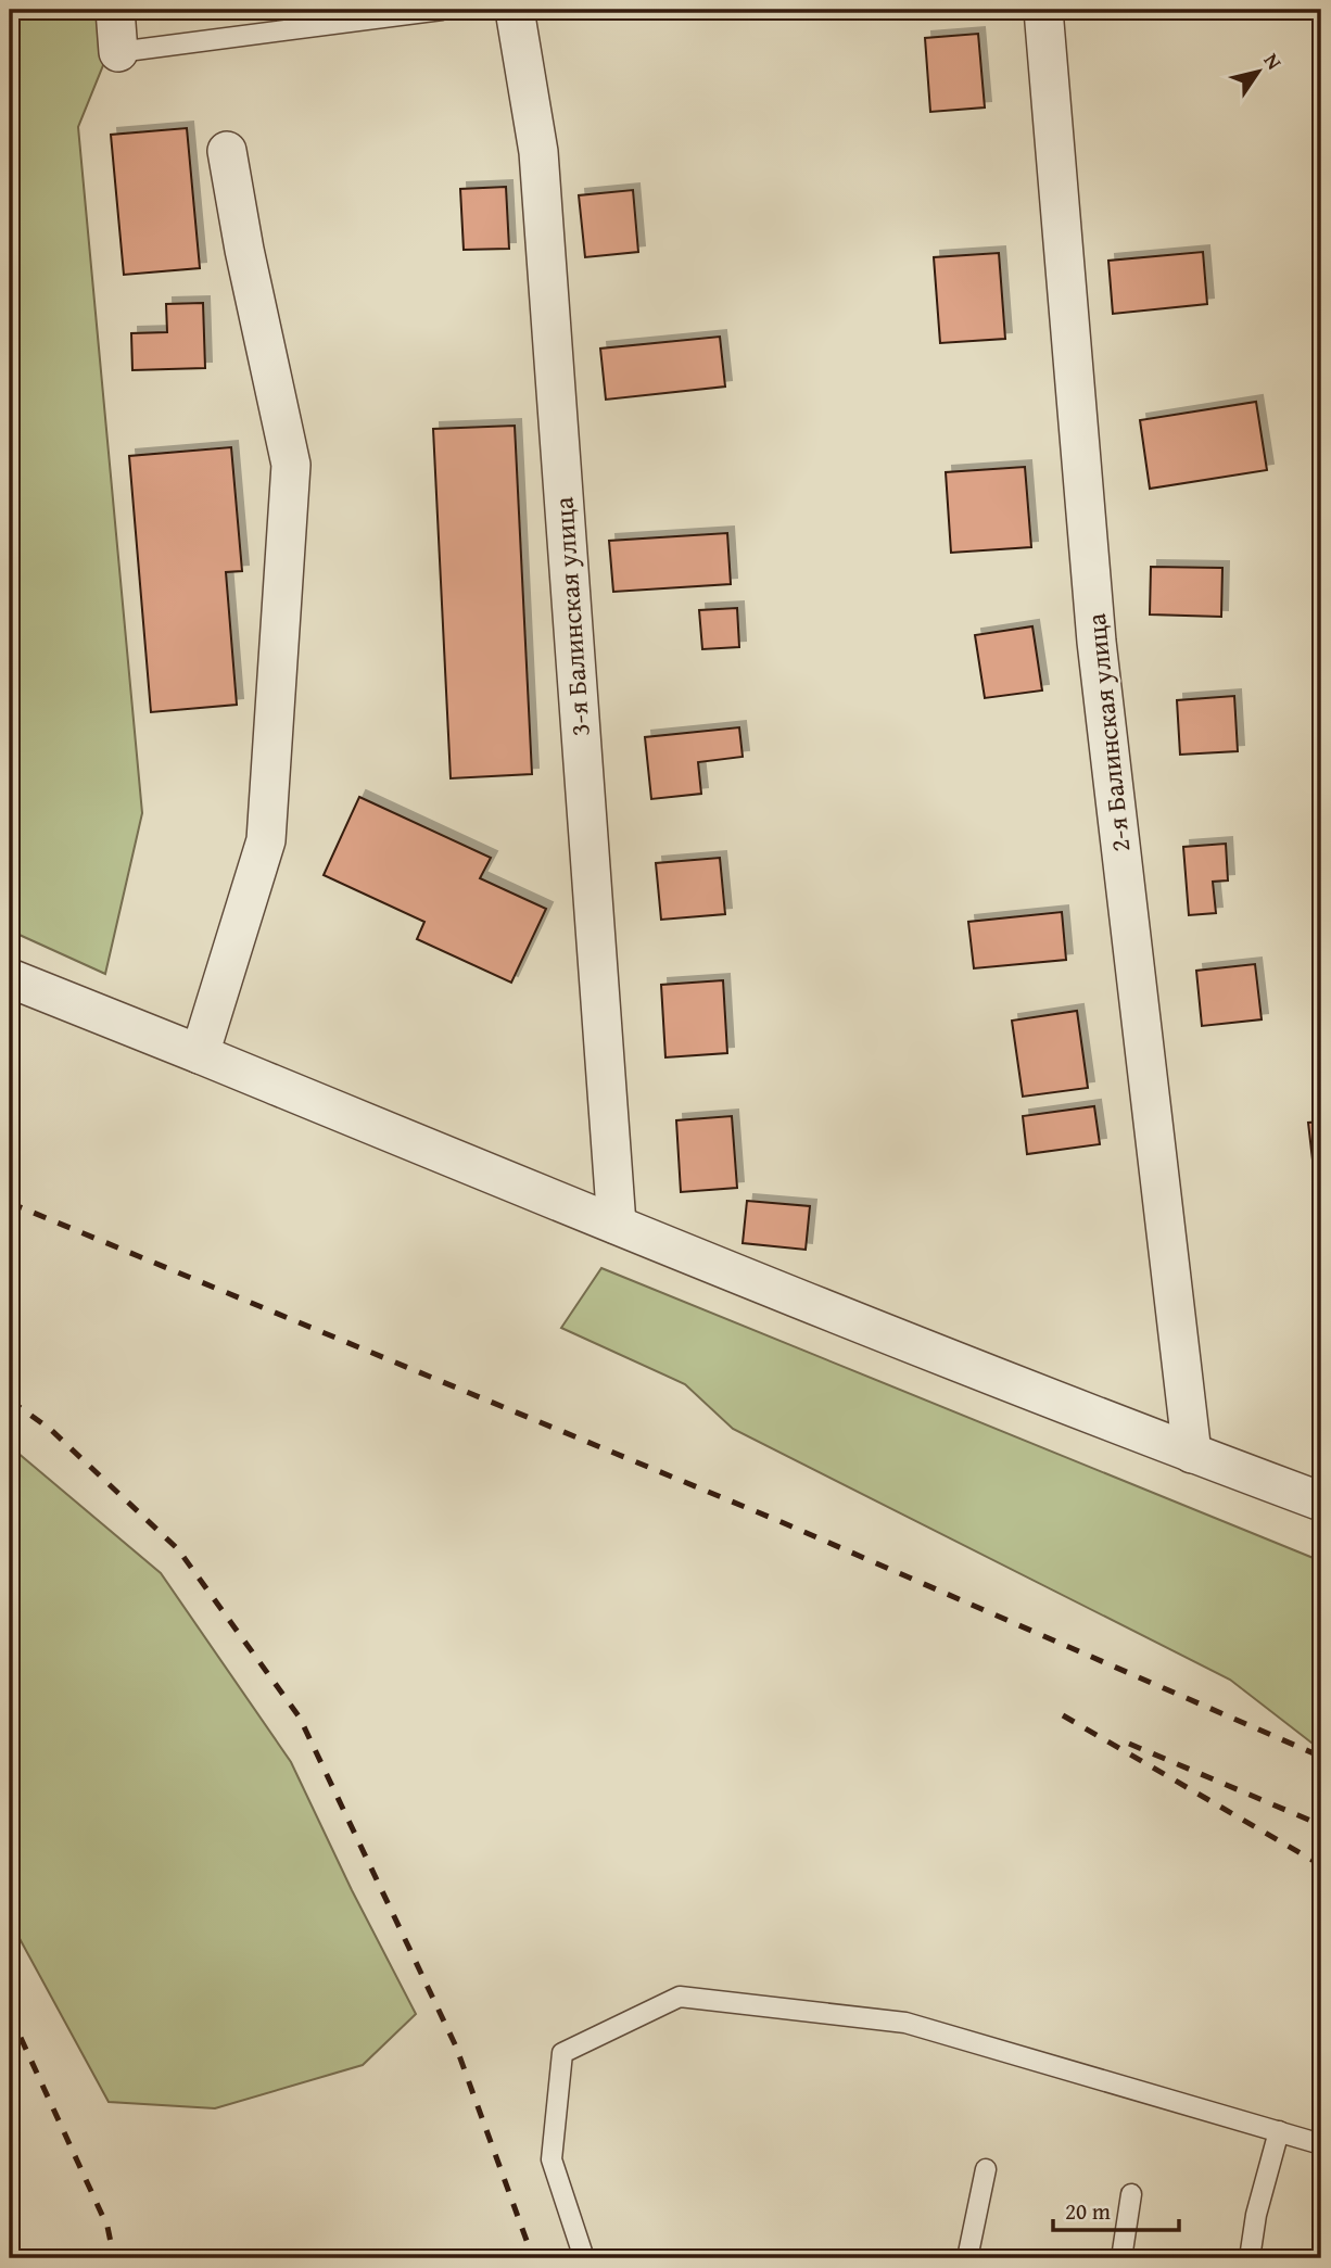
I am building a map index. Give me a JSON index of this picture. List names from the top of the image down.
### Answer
{
  "streets": {
    "street": ["3-я Балинская улица", "2-я Балинская улица"]
  },
  "scale_bar": "20 m",
  "north": "top right"
}
